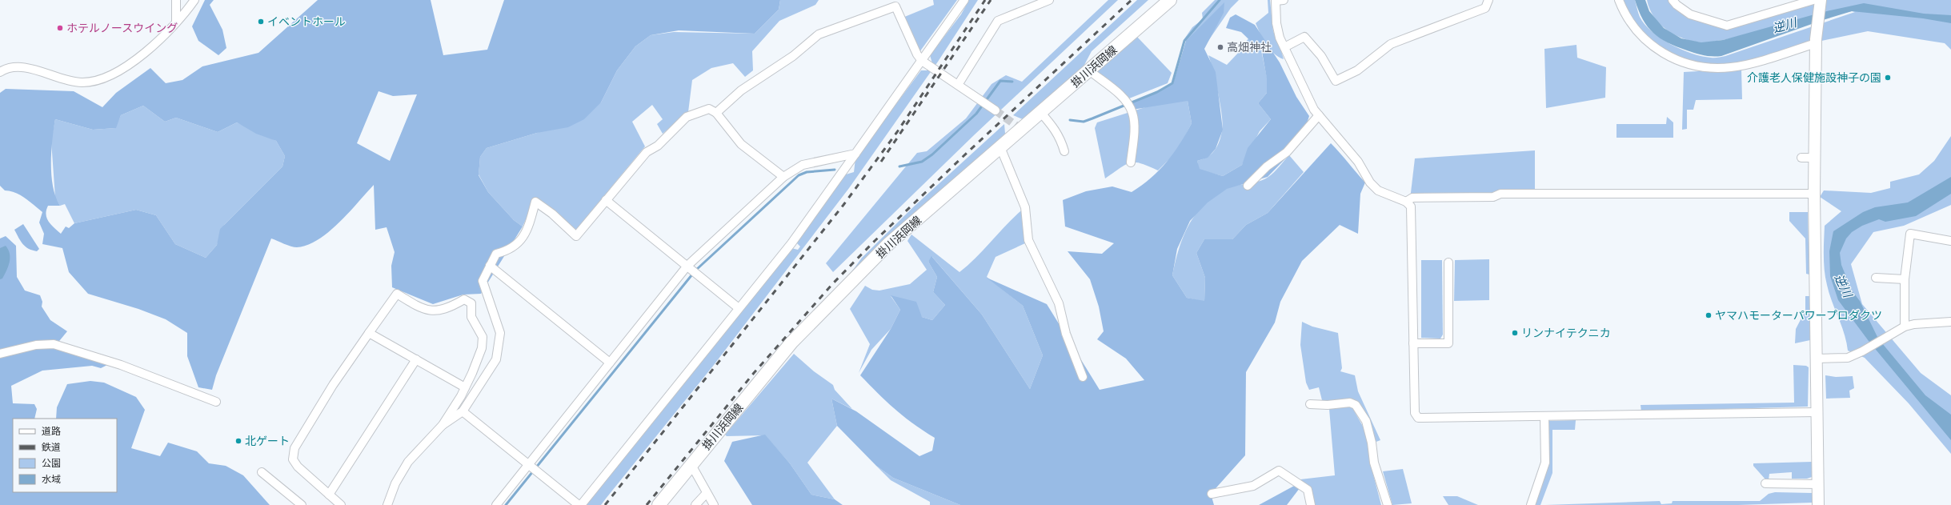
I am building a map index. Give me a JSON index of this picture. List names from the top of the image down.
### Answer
{
  "streets": {
    "main road": ["掛川浜岡線"]
  },
  "water": ["逆川"],
  "places": [
    "イベントホール",
    "ホテルノースウイング",
    "高畑神社",
    "介護老人保健施設神子の園",
    "ヤマハモーターパワープロダクツ",
    "リンナイテクニカ",
    "北ゲート"
  ],
  "legend": [
    "道路",
    "鉄道",
    "公園",
    "水域"
  ]
}
